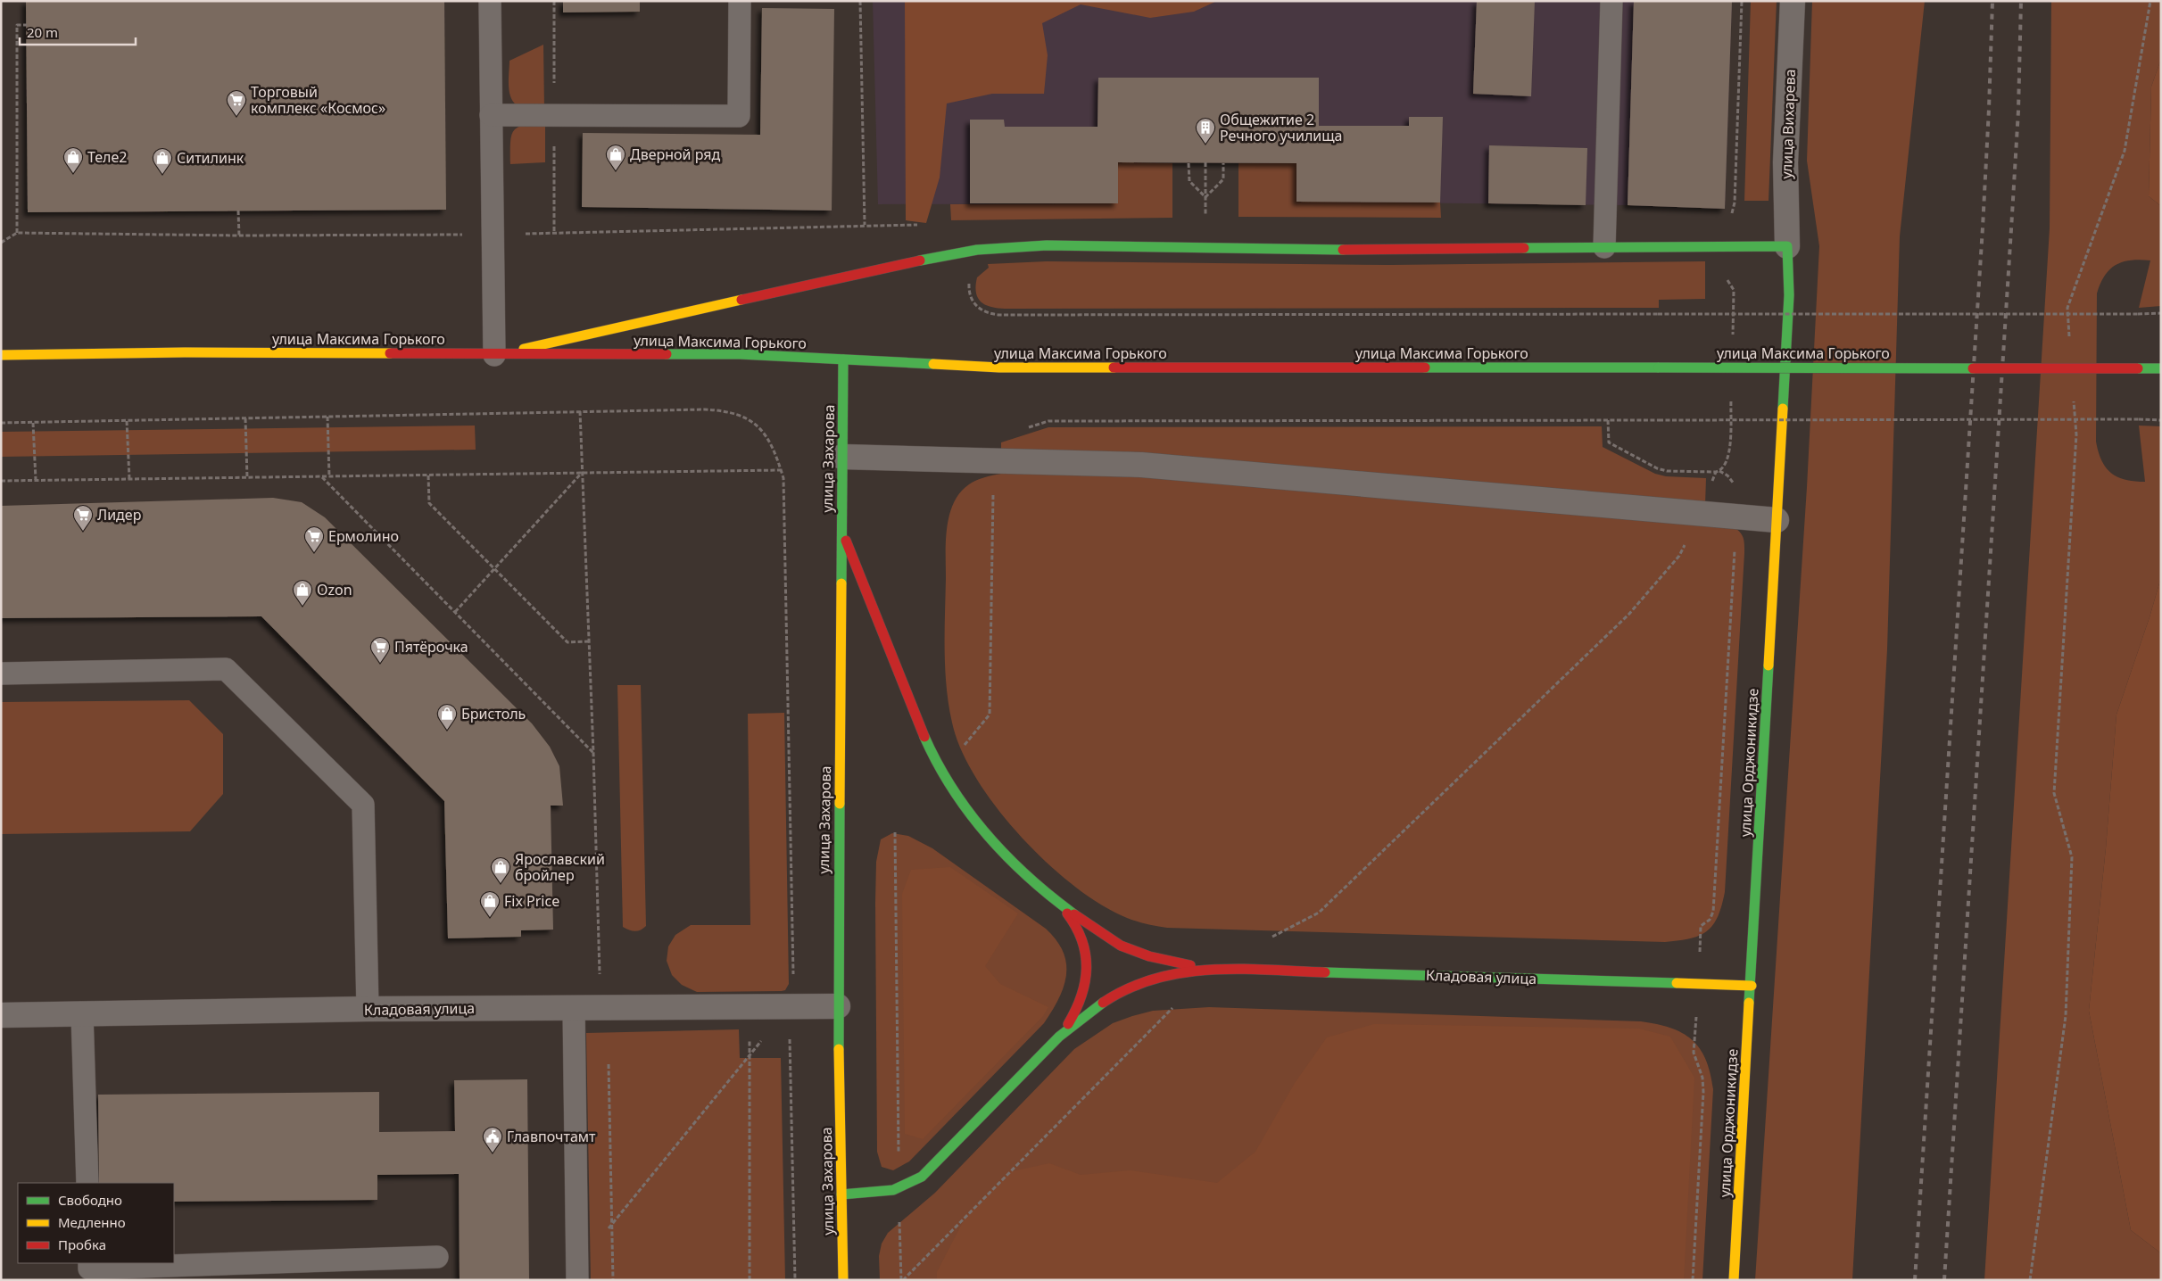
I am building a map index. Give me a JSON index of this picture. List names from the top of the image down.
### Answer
{
  "streets": {
    "street": [
      "улица Вихарева",
      "улица Максима Горького",
      "улица Захарова",
      "улица Орджоникидзе",
      "Кладовая улица"
    ]
  },
  "crossings": [
    ["улица Вихарева", "улица Орджоникидзе"],
    ["улица Максима Горького", "улица Захарова"],
    ["улица Захарова", "Кладовая улица"],
    ["улица Орджоникидзе", "Кладовая улица"]
  ],
  "places": {
    "supermarket": [
      "Торговый комплекс «Космос»",
      "Лидер",
      "Ермолино",
      "Пятёрочка"
    ],
    "building": ["Общежитие 2 Речного училища"],
    "shop": [
      "Дверной ряд",
      "Теле2",
      "Ситилинк",
      "Ozon",
      "Бристоль",
      "Ярославский бройлер",
      "Fix Price"
    ],
    "public building": ["Главпочтамт"]
  },
  "legend": ["Свободно", "Медленно", "Пробка"],
  "scale_bar": "20 m"
}
